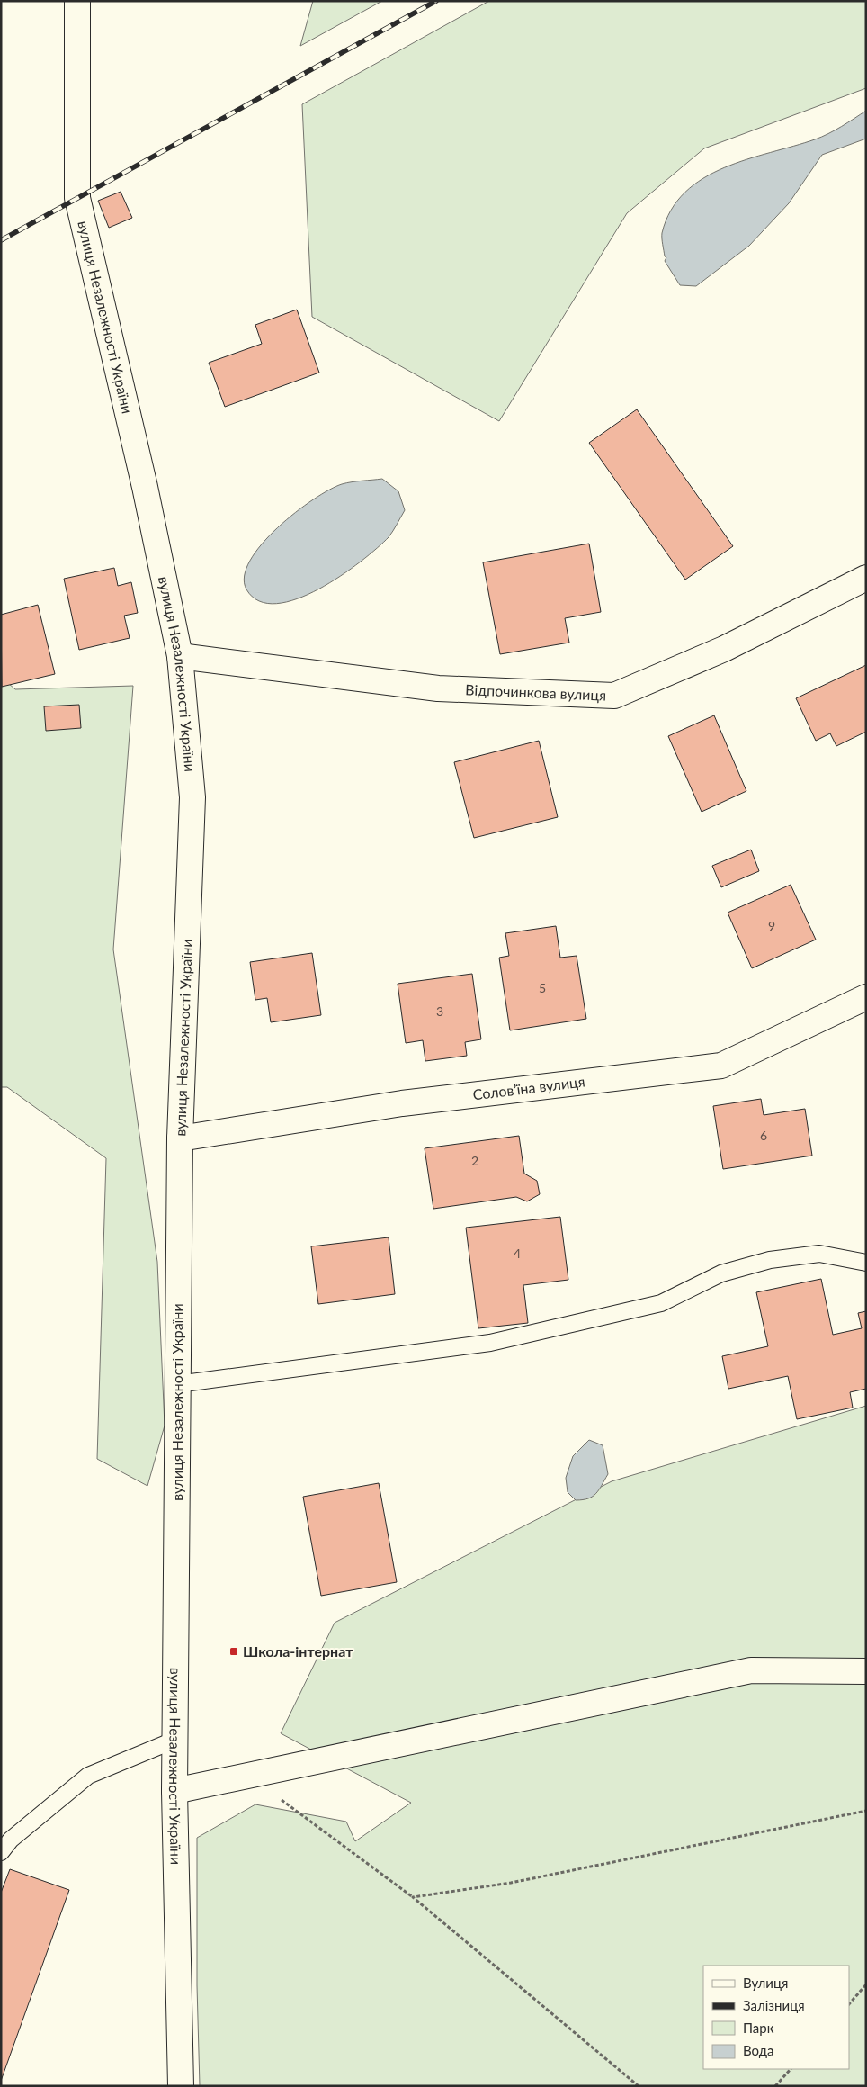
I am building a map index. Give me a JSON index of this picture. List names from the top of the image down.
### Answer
{
  "streets": {
    "street": ["вулиця Незалежності України", "Відпочинкова вулиця", "Соловʼїна вулиця"]
  },
  "crossings": [
    ["вулиця Незалежності України", "Відпочинкова вулиця"],
    ["вулиця Незалежності України", "Соловʼїна вулиця"]
  ],
  "places": {
    "transit": ["Школа-інтернат"]
  },
  "house_numbers": [
    "9",
    "5",
    "3",
    "6",
    "2",
    "4"
  ],
  "legend": [
    "Вулиця",
    "Залізниця",
    "Парк",
    "Вода"
  ]
}
